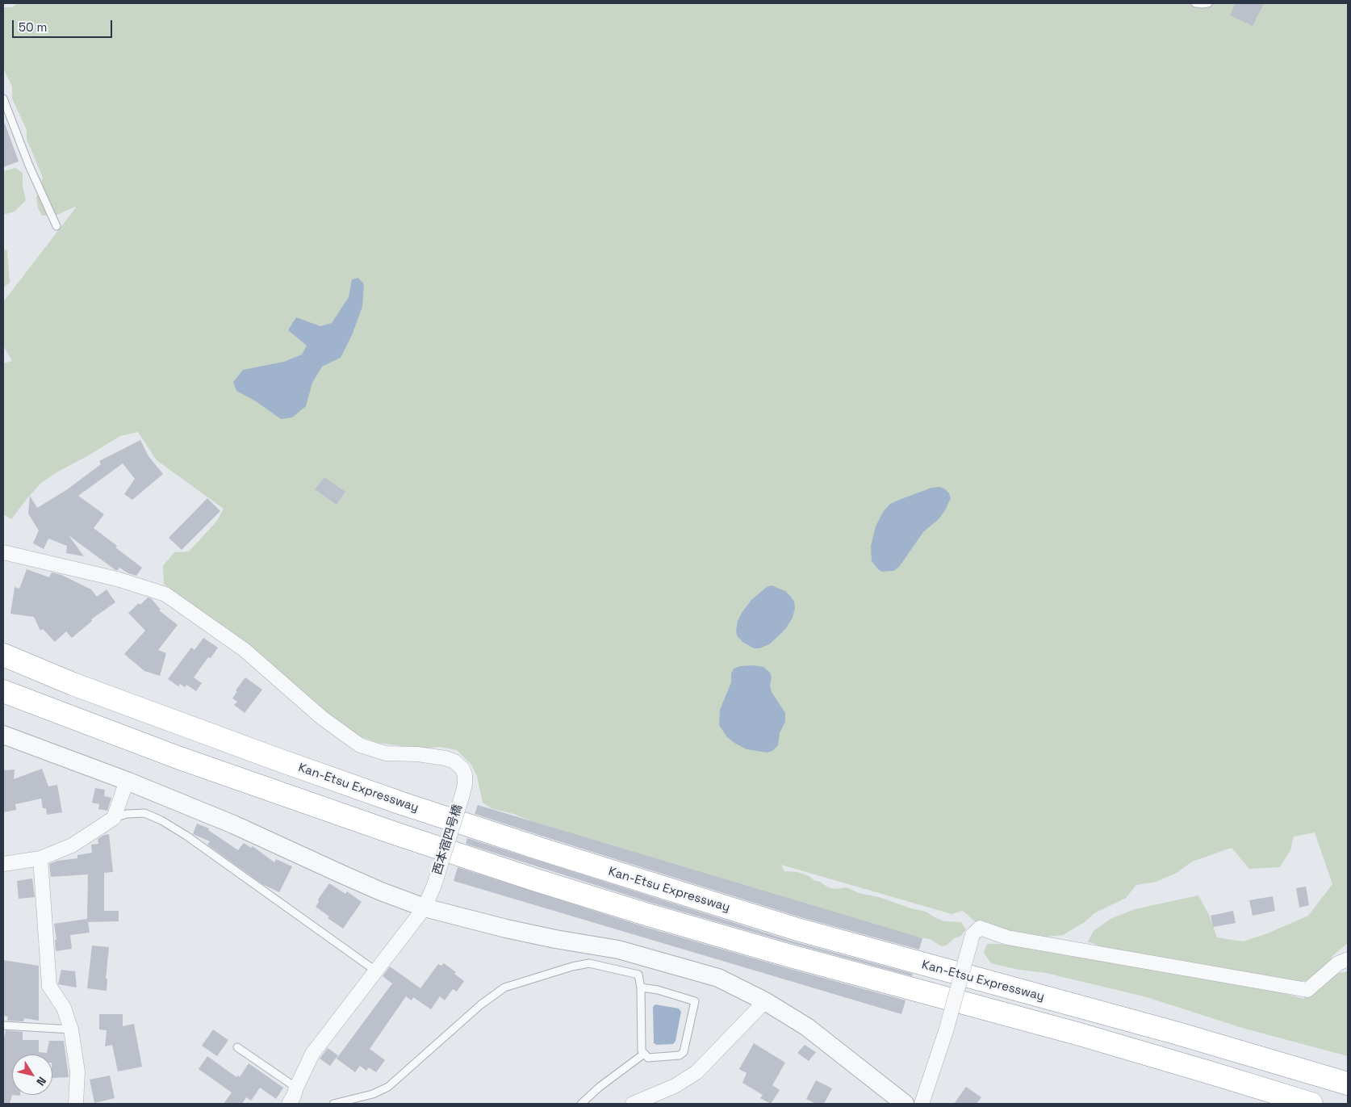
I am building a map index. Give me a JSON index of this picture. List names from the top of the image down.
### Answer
{
  "streets": {
    "highway": ["Kan-Etsu Expressway"],
    "street": ["西本宿四号橋"]
  },
  "scale_bar": "50 m",
  "north": "bottom right"
}
